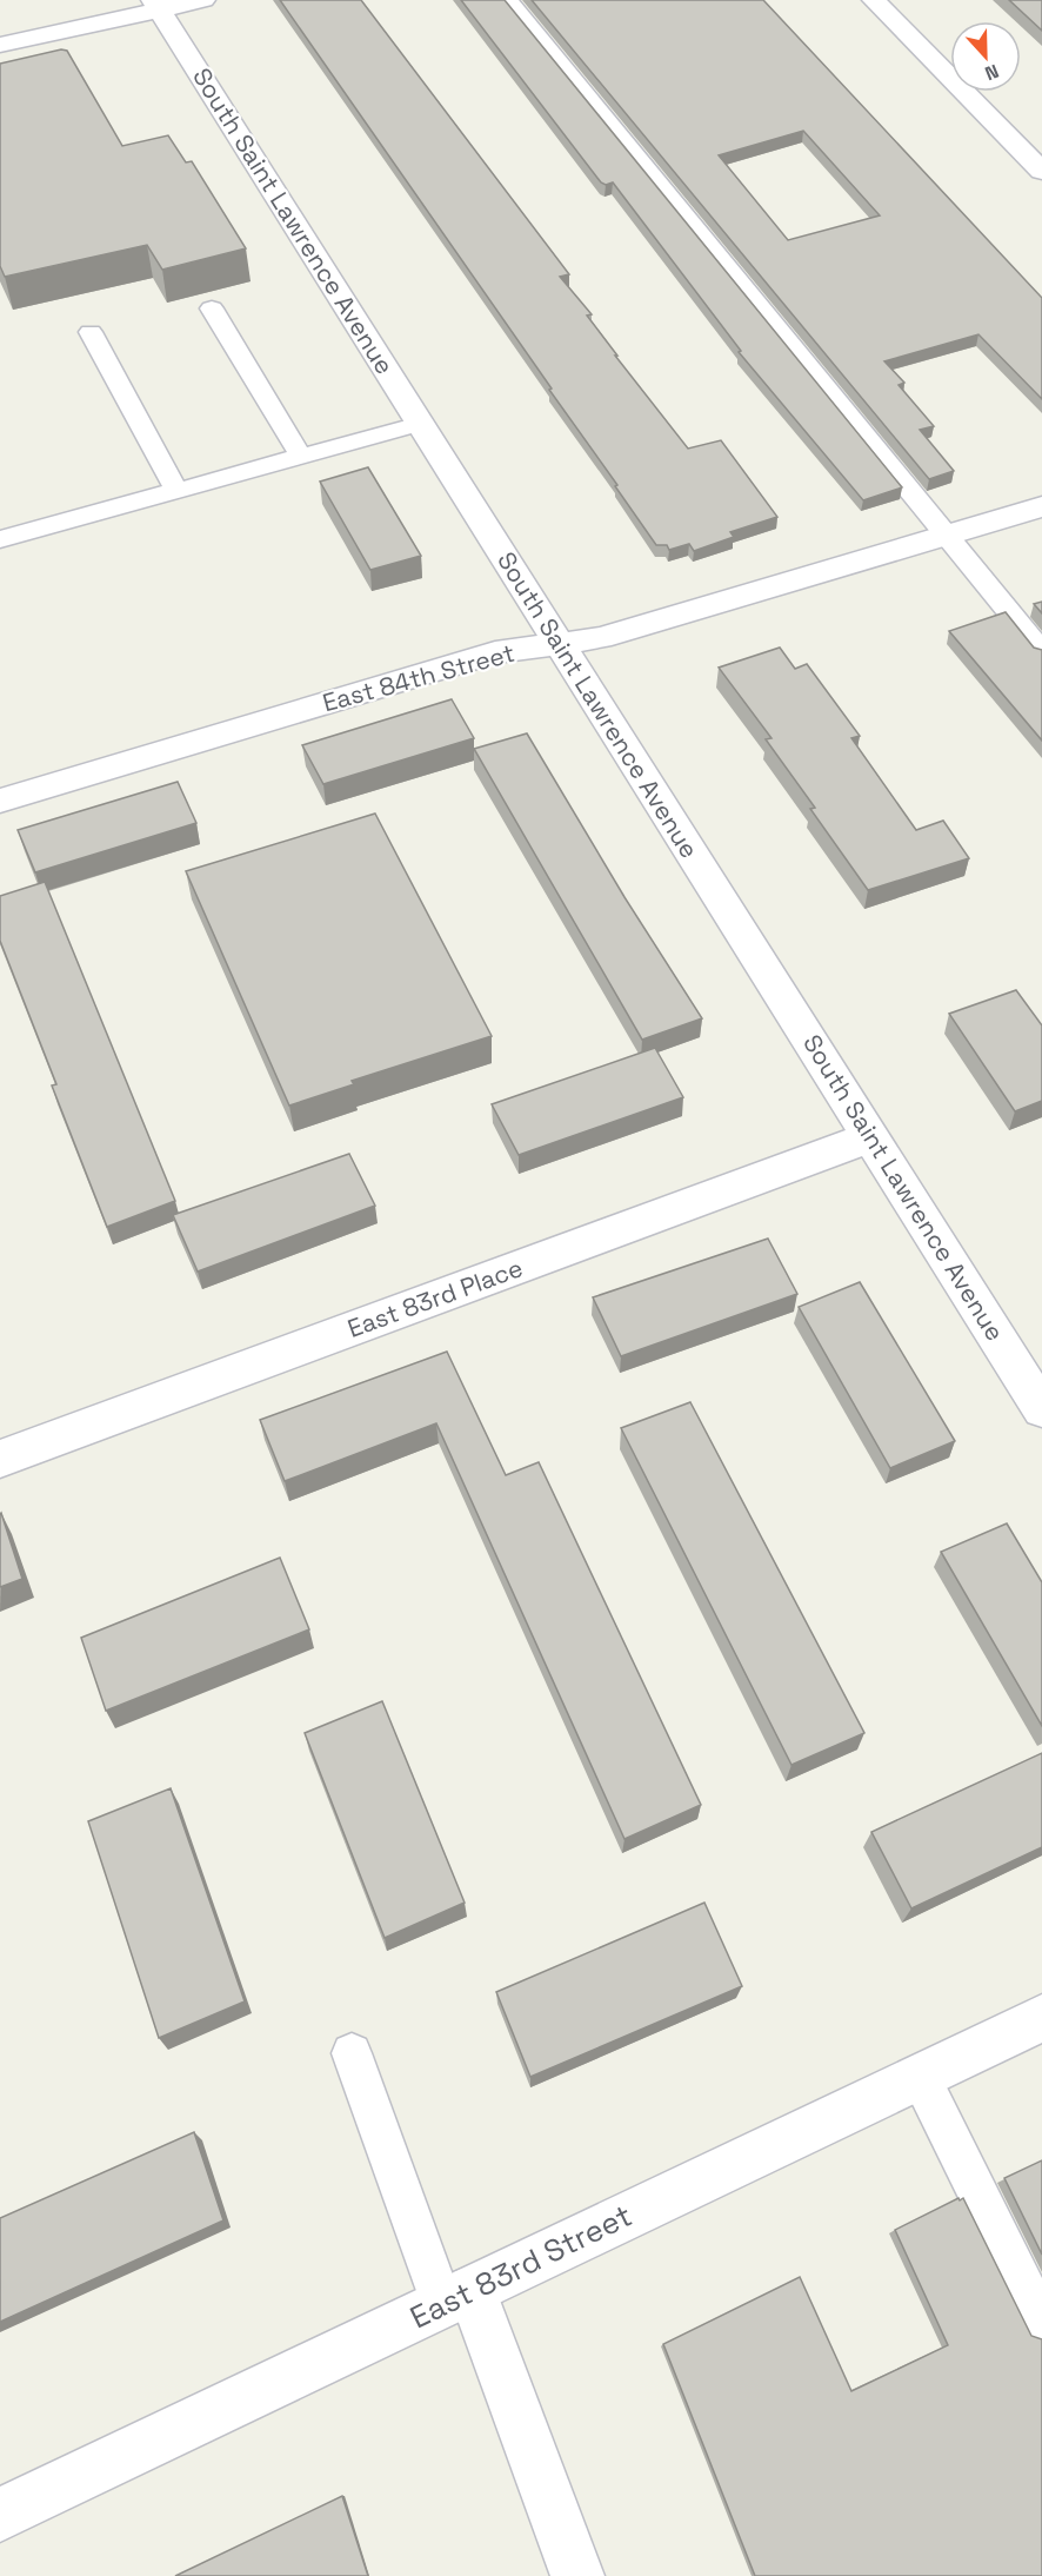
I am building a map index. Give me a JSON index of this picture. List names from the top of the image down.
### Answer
{
  "streets": {
    "street": [
      "South Saint Lawrence Avenue",
      "East 84th Street",
      "East 83rd Place",
      "East 83rd Street"
    ]
  },
  "crossings": [
    ["South Saint Lawrence Avenue", "East 84th Street"],
    ["South Saint Lawrence Avenue", "East 83rd Place"]
  ],
  "north": "bottom"
}
